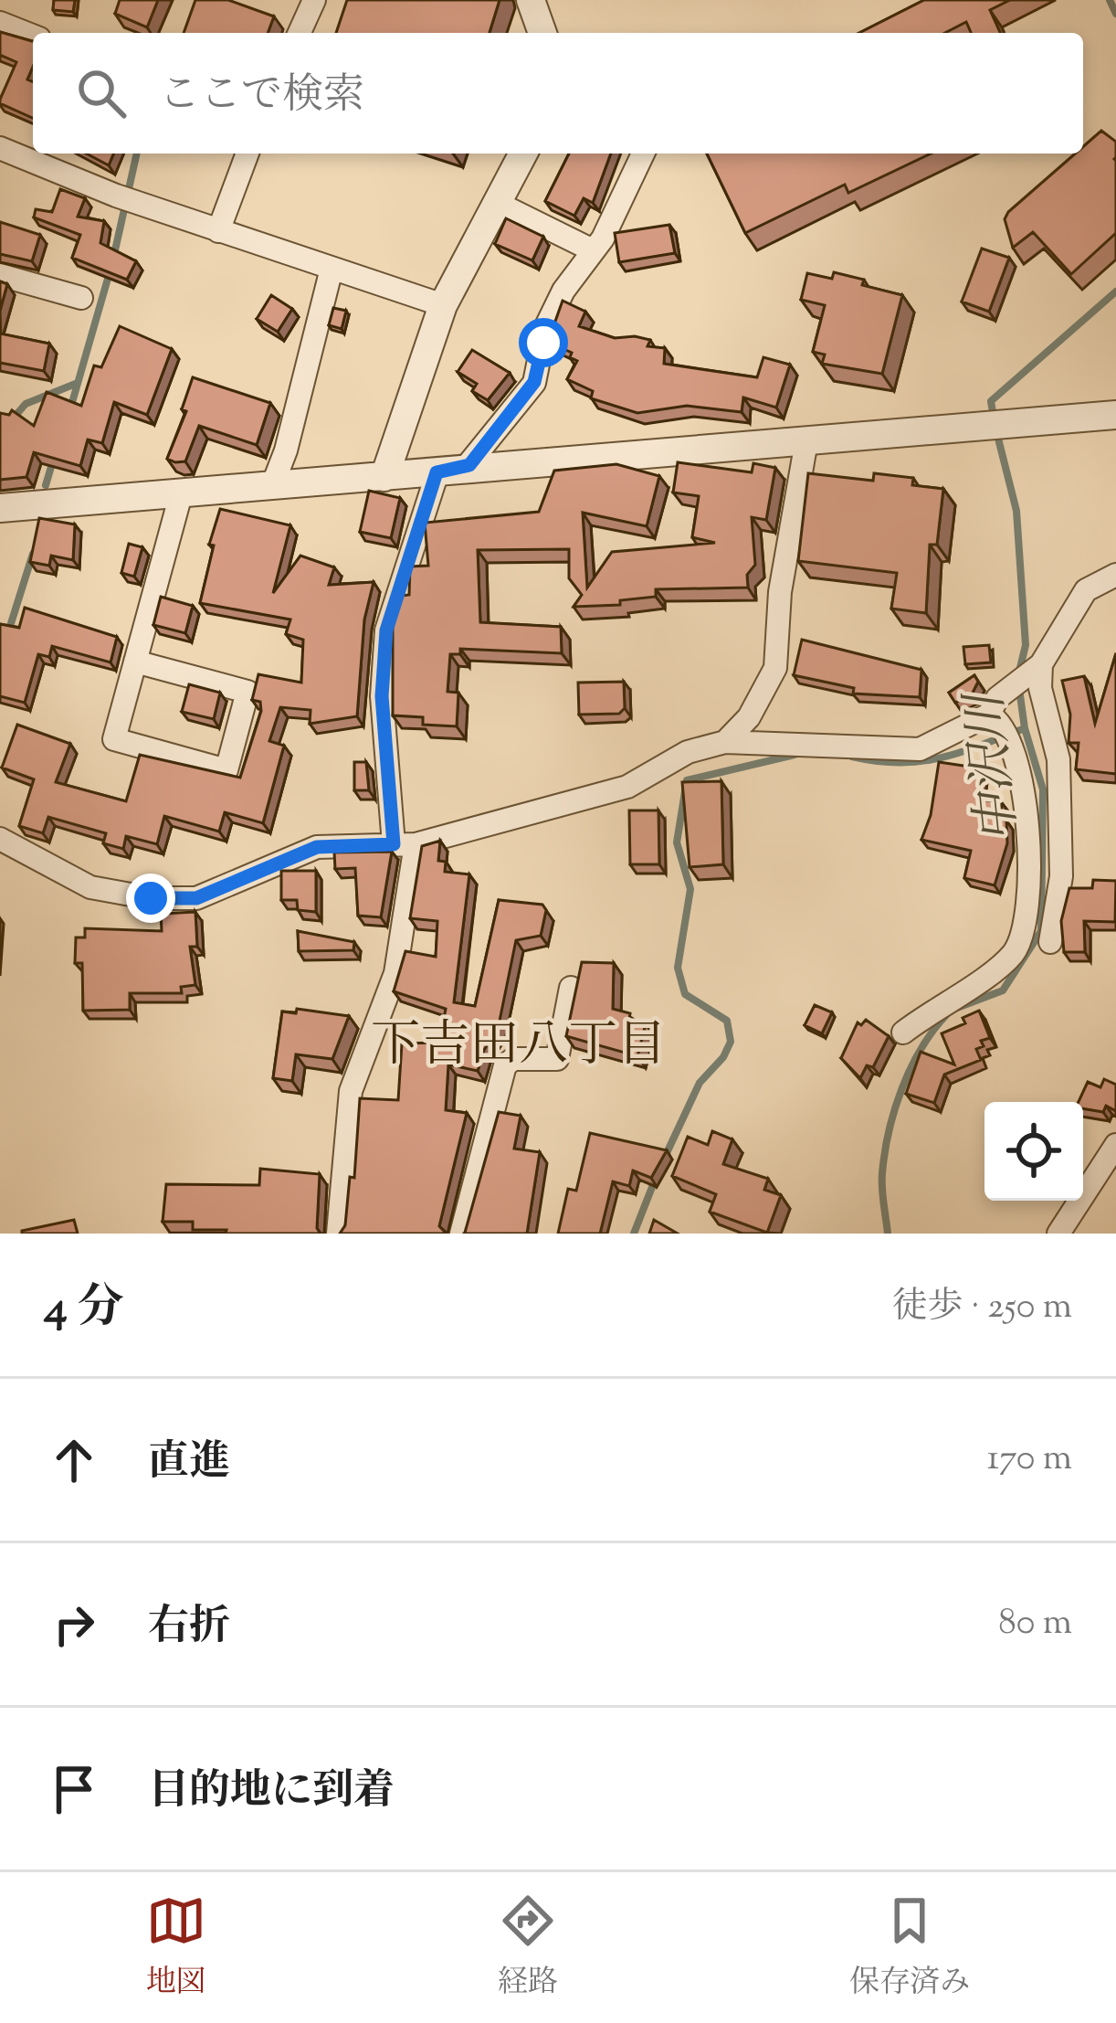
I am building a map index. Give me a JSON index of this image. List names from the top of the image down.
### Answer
{
  "districts": ["下吉田八丁目"],
  "water": ["中沢川"],
  "page": {
    "search": "ここで検索",
    "heading": ["4 分", "徒歩 · 250 m"],
    "list": [
      ["直進", "170 m"],
      ["右折", "80 m"],
      "目的地に到着"
    ],
    "nav": ["地図", "経路", "保存済み"]
  }
}
